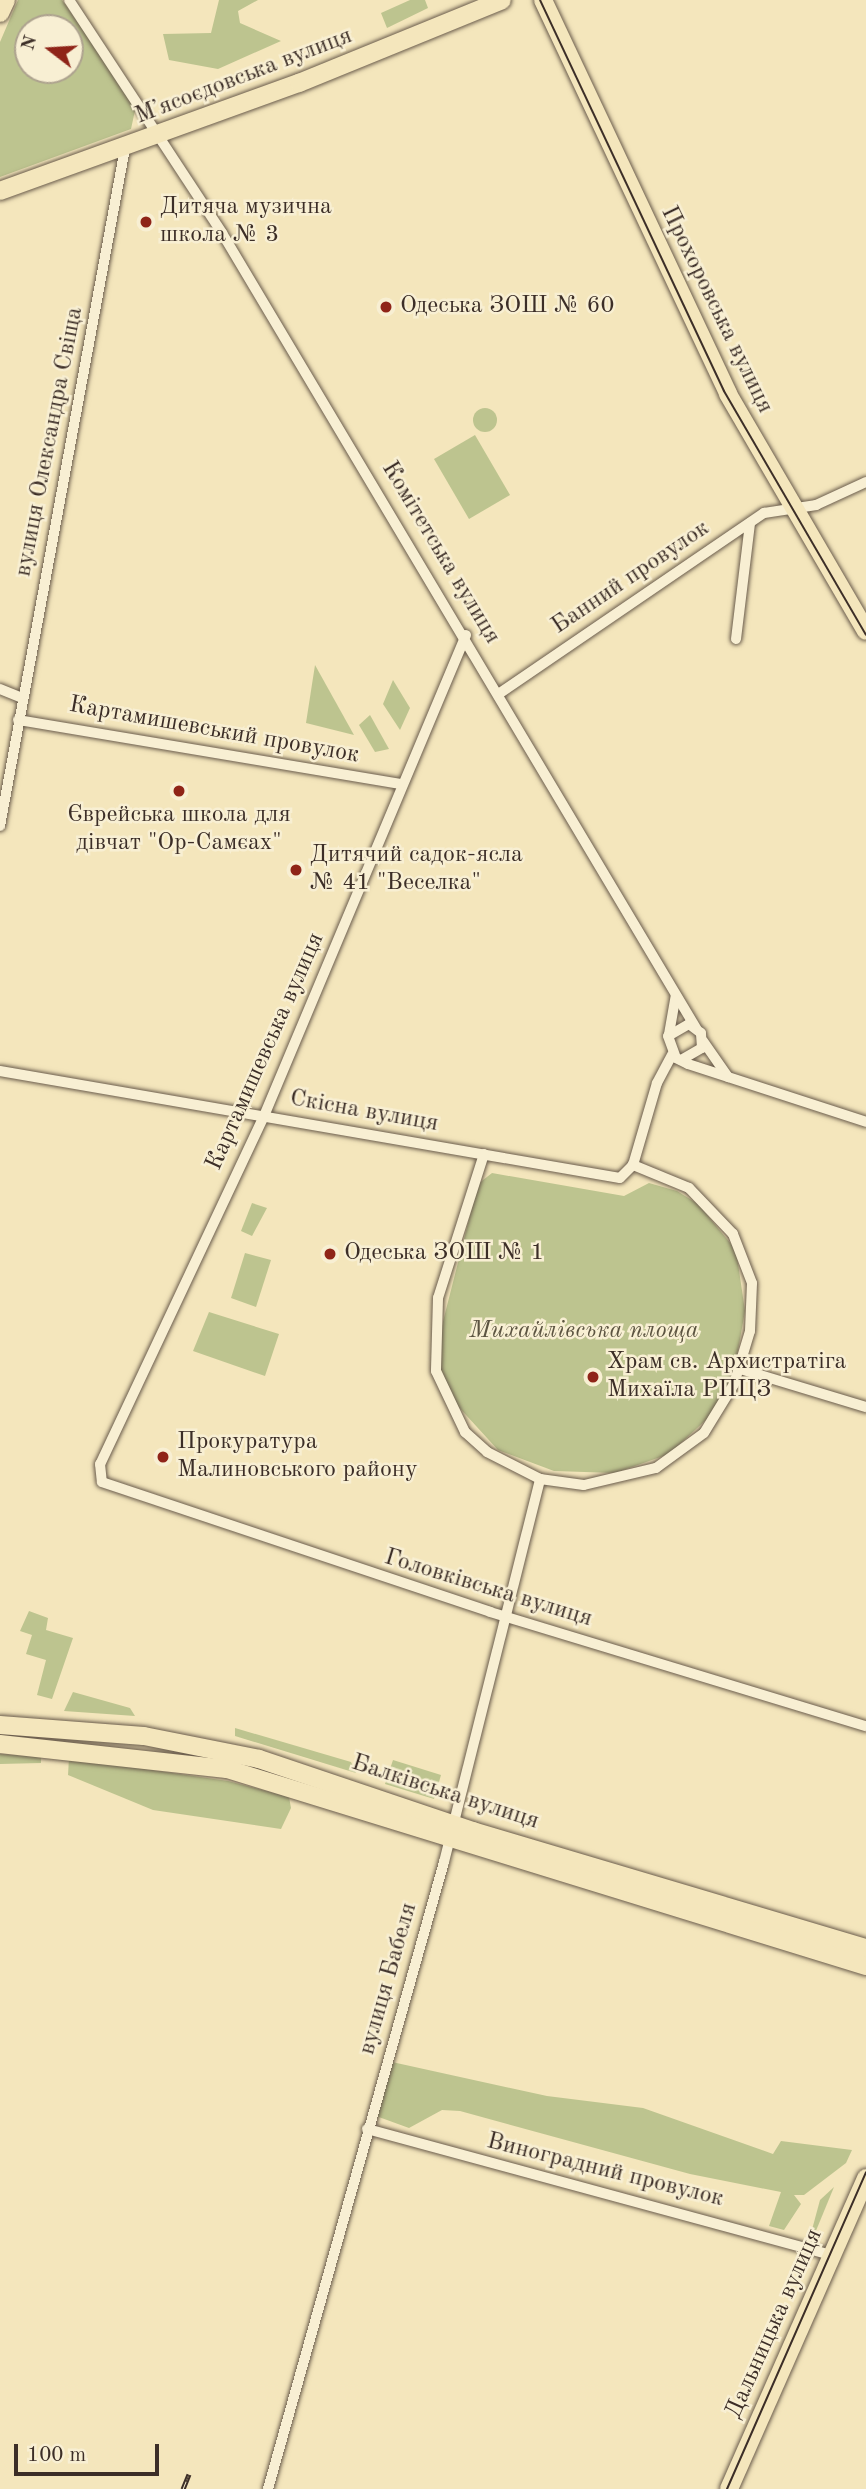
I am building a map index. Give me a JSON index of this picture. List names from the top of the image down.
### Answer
{
  "streets": {
    "main road": [
      "Мʼясоєдовська вулиця",
      "Прохоровська вулиця",
      "Балківська вулиця",
      "Дальницька вулиця"
    ],
    "street": [
      "вулиця Олександра Свіща",
      "Комітетська вулиця",
      "Банний провулок",
      "Картамишевський провулок",
      "Картамишевська вулиця",
      "Cкісна вулиця",
      "Головківська вулиця",
      "вулиця Бабеля",
      "Виноградний провулок"
    ]
  },
  "crossings": [
    ["Мʼясоєдовська вулиця", "вулиця Олександра Свіща"],
    ["Мʼясоєдовська вулиця", "Комітетська вулиця"],
    ["Прохоровська вулиця", "Банний провулок"],
    ["вулиця Олександра Свіща", "Картамишевський провулок"],
    ["Комітетська вулиця", "Банний провулок"],
    ["Комітетська вулиця", "Картамишевська вулиця"],
    ["Картамишевський провулок", "Картамишевська вулиця"],
    ["Картамишевська вулиця", "Cкісна вулиця"],
    ["Картамишевська вулиця", "Головківська вулиця"],
    ["Головківська вулиця", "вулиця Бабеля"],
    ["Балківська вулиця", "вулиця Бабеля"],
    ["вулиця Бабеля", "Виноградний провулок"],
    ["Виноградний провулок", "Дальницька вулиця"]
  ],
  "parks": ["Михайлівська площа"],
  "places": [
    "Дитяча музична школа № 3",
    "Одеська ЗОШ № 60",
    "Єврейська школа для дівчат \"Ор-Самєах\"",
    "Дитячий садок-ясла № 41 \"Веселка\"",
    "Одеська ЗОШ № 1",
    "Храм св. Архистратіга Михаїла РПЦЗ",
    "Прокуратура Малиновського району"
  ],
  "scale_bar": "100 m",
  "north": "left"
}
